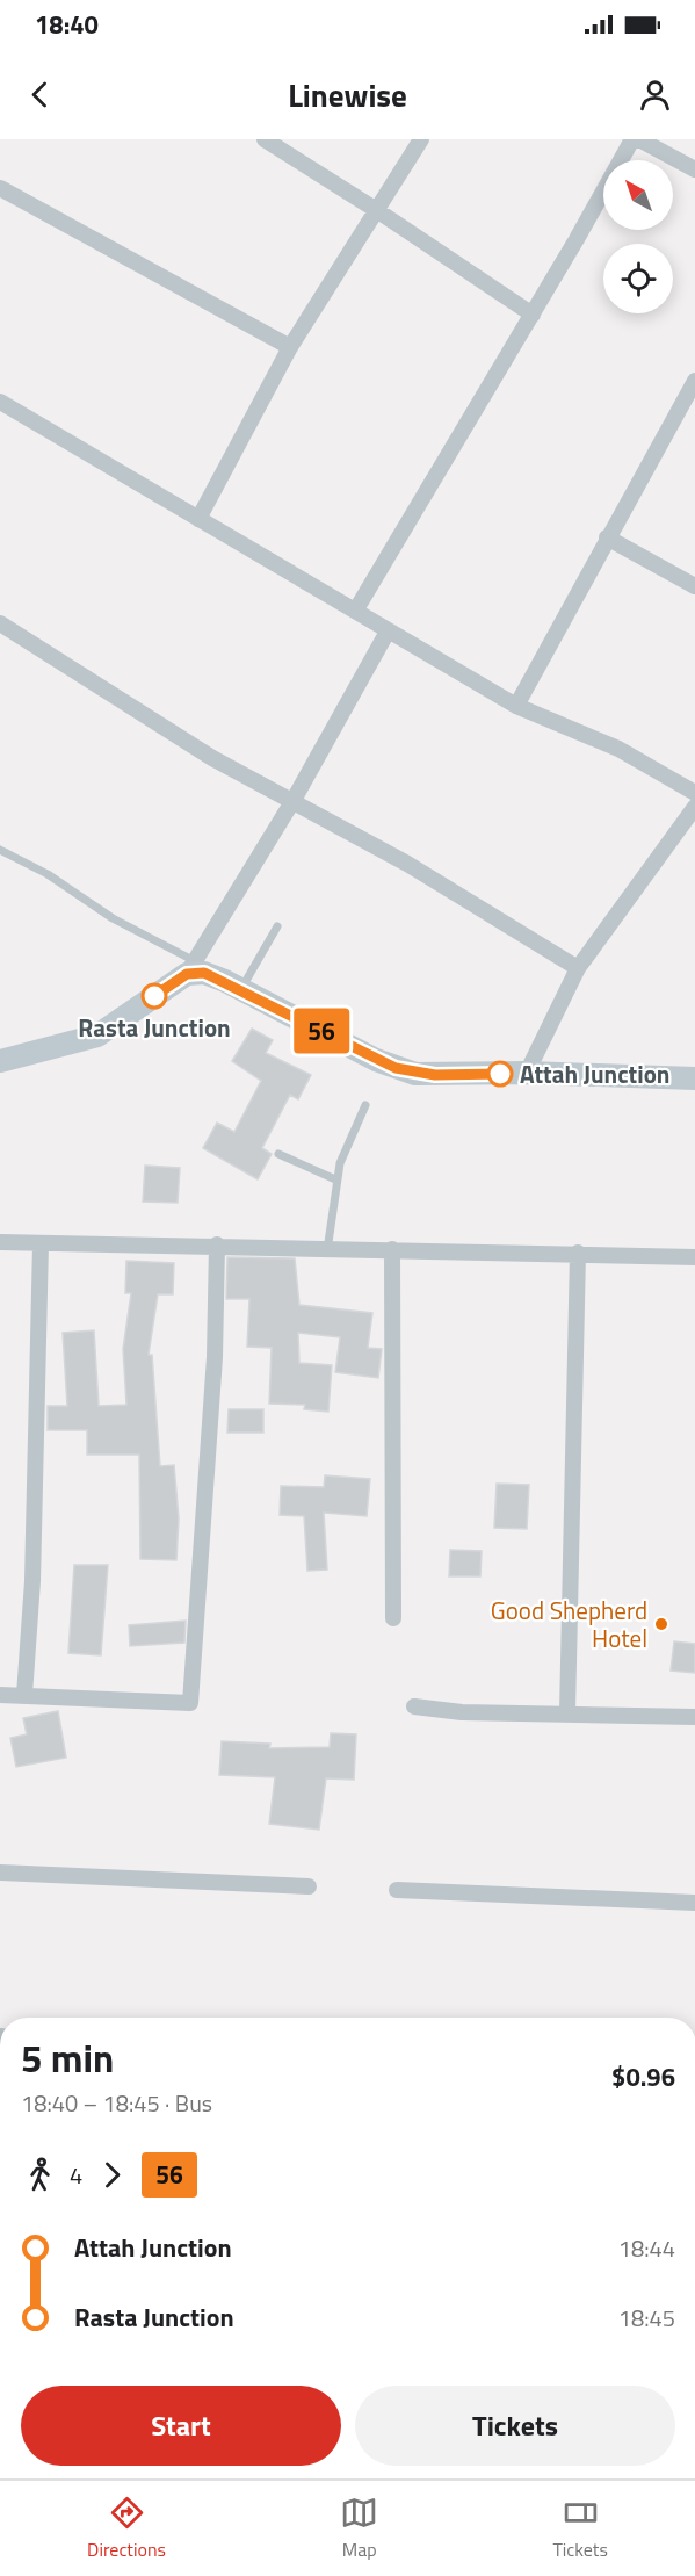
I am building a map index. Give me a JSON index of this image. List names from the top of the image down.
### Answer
{
  "places": ["Rasta Junction", "Attah Junction", "Good Shepherd Hotel"],
  "lines": ["bus line 56"],
  "north": "top left",
  "page": {
    "status": "18:40",
    "header": "Linewise",
    "on_map": "56",
    "heading": ["5 min", "18:40 – 18:45 · Bus", "$0.96"],
    "legs": ["4", "56"],
    "list": [
      {
        "name": "Attah Junction",
        "value": "18:44"
      },
      {
        "name": "Rasta Junction",
        "value": "18:45"
      }
    ],
    "buttons": ["Start", "Tickets"],
    "tabs": ["Directions", "Map", "Tickets"]
  }
}
